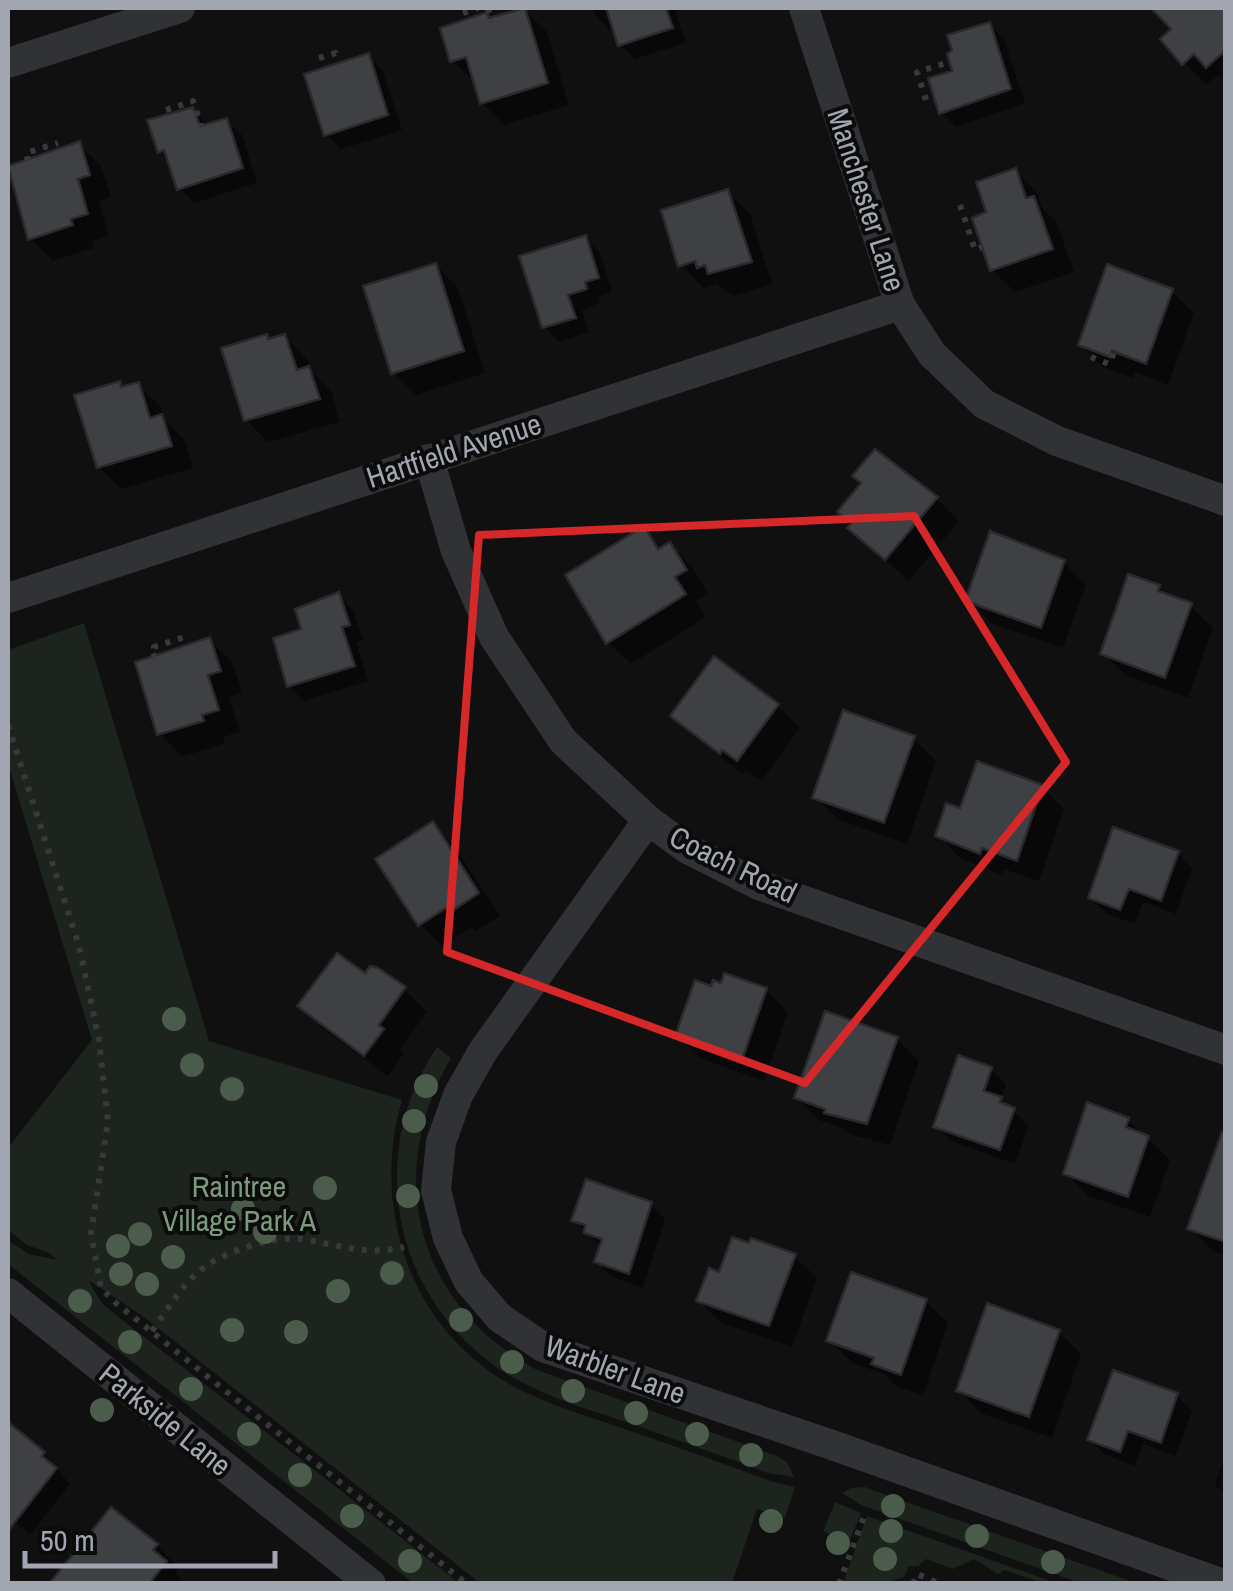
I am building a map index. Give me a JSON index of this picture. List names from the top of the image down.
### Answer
{
  "streets": {
    "street": [
      "Manchester Lane",
      "Hartfield Avenue",
      "Coach Road",
      "Warbler Lane",
      "Parkside Lane"
    ]
  },
  "crossings": [
    ["Manchester Lane", "Hartfield Avenue"],
    ["Hartfield Avenue", "Coach Road"],
    ["Coach Road", "Warbler Lane"]
  ],
  "parks": ["Raintree Village Park A"],
  "scale_bar": "50 m"
}
